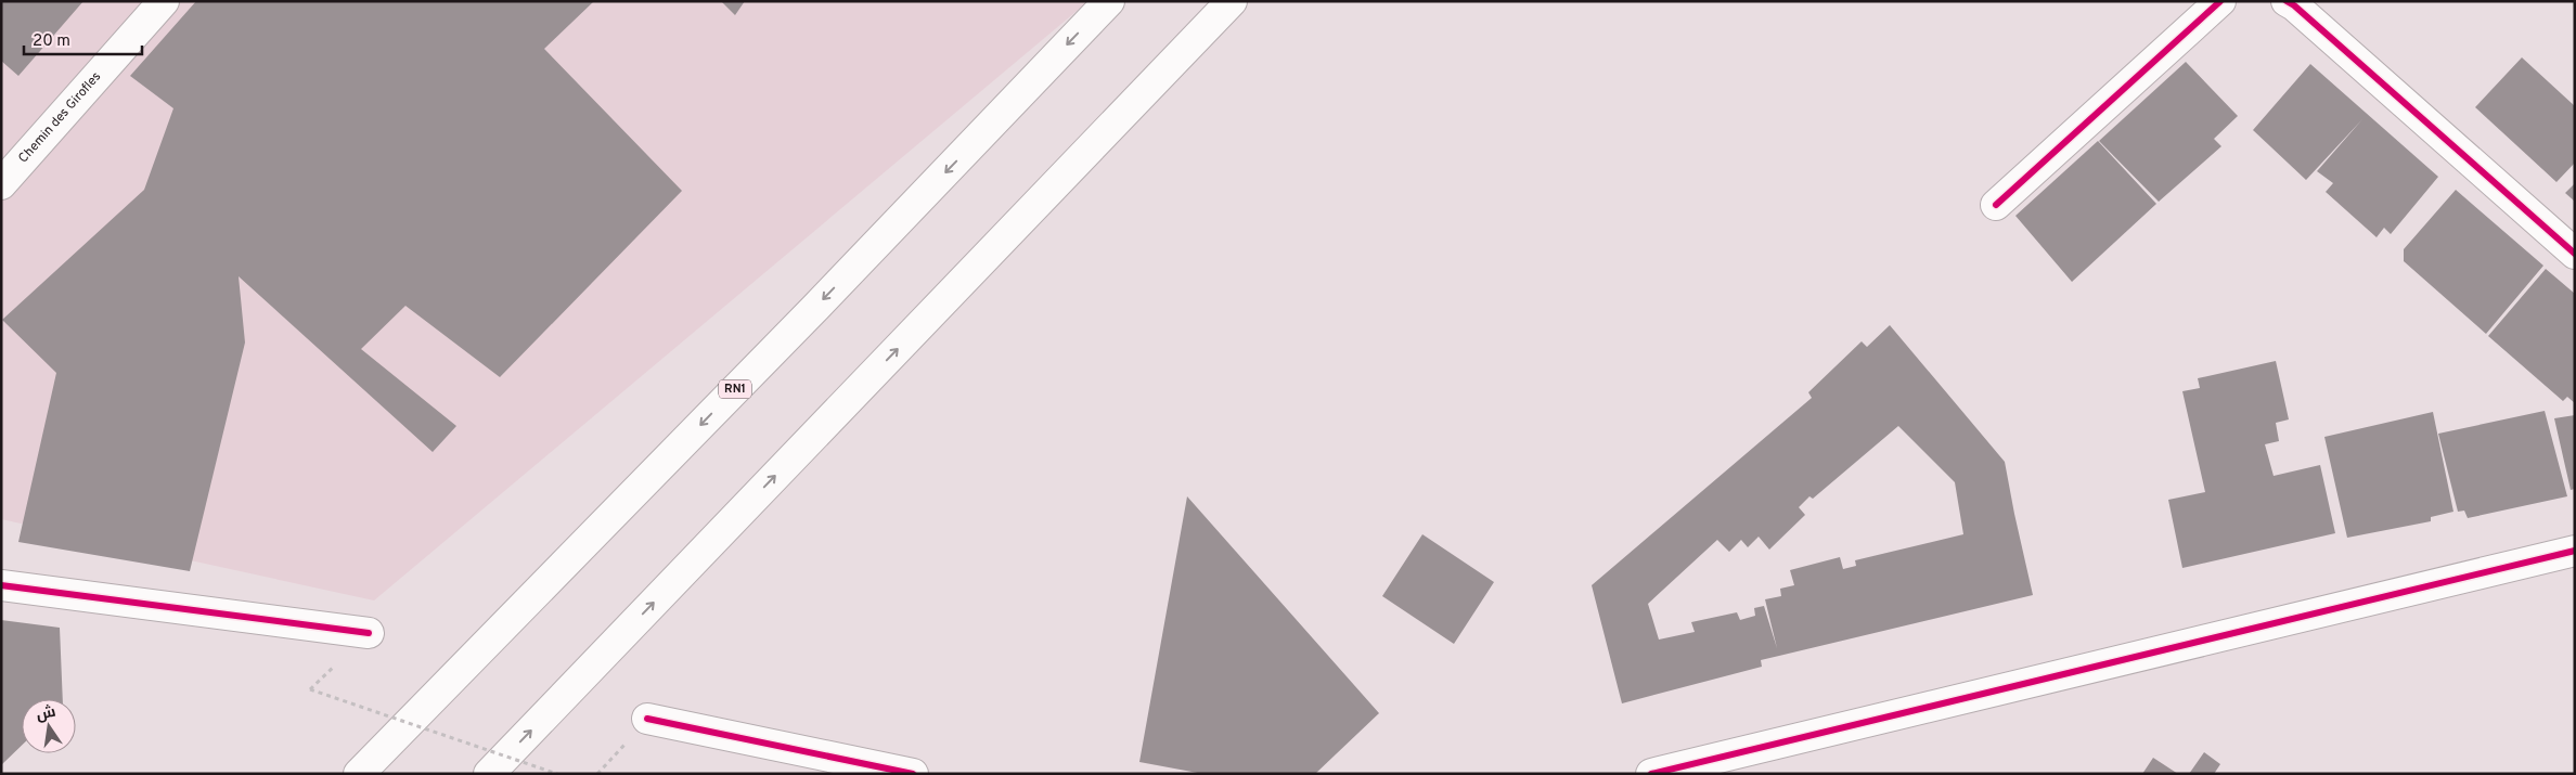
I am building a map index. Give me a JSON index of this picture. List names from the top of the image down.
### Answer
{
  "streets": {
    "main road": ["Chemin des Girofles", "RN1"]
  },
  "scale_bar": "20 m",
  "north": "top"
}
